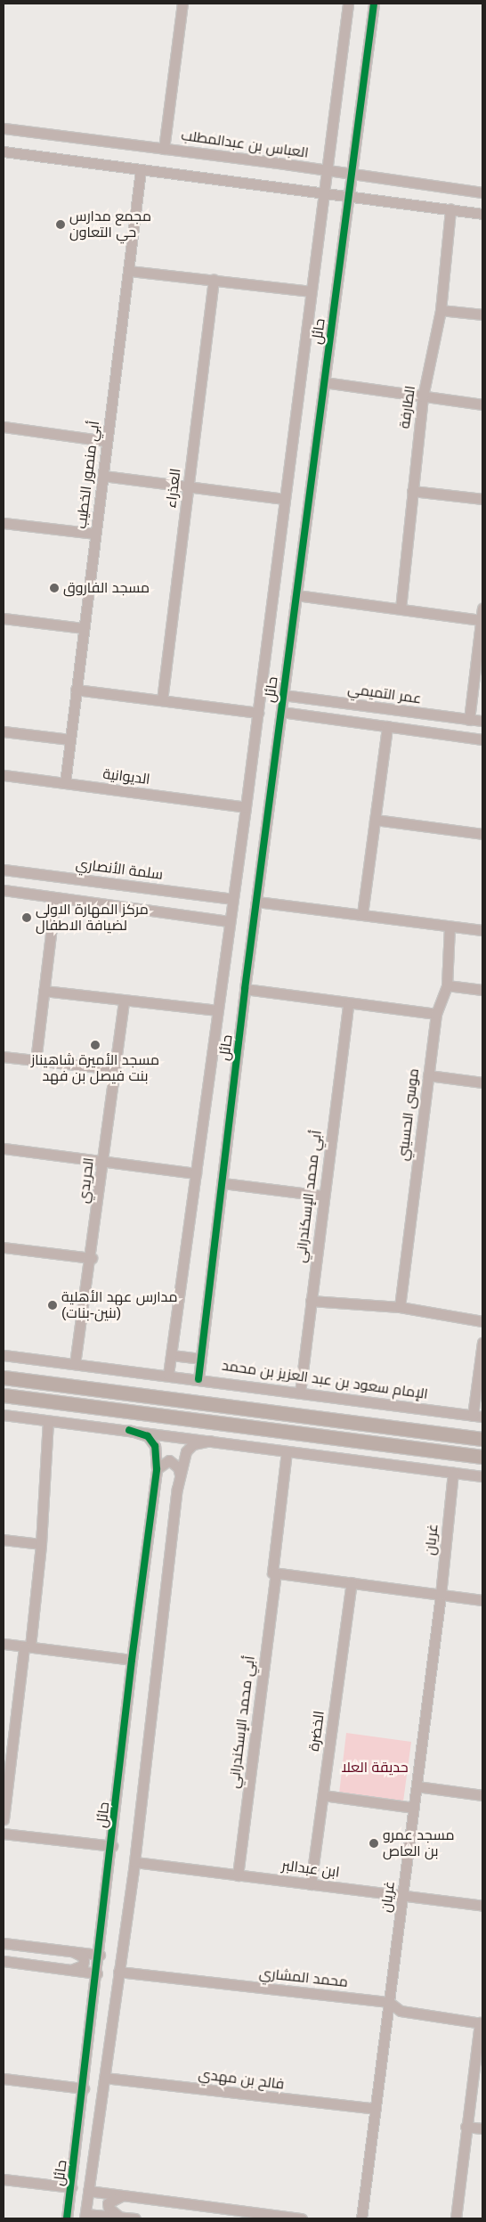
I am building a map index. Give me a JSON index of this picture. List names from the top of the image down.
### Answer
{
  "streets": {
    "street": [
      "العباس بن عبدالمطلب",
      "حائل",
      "الطارفة",
      "أبي منصور الخطيب",
      "العذراء",
      "عمر التميمي",
      "الديوانية",
      "سلمة الأنصاري",
      "موسى الحسيني",
      "الحريدي",
      "أبي محمد الإسكندراني",
      "الإمام سعود بن عبد العزيز بن محمد",
      "غريان",
      "الخضرة",
      "ابن عبدالبر",
      "محمد المشاري",
      "فالح بن مهدي"
    ]
  },
  "crossings": [
    ["العباس بن عبدالمطلب", "حائل"],
    ["حائل", "عمر التميمي"],
    ["حائل", "الديوانية"],
    ["حائل", "سلمة الأنصاري"],
    ["حائل", "الإمام سعود بن عبد العزيز بن محمد"],
    ["حائل", "ابن عبدالبر"],
    ["حائل", "محمد المشاري"],
    ["حائل", "فالح بن مهدي"],
    ["أبي منصور الخطيب", "الديوانية"],
    ["الحريدي", "الإمام سعود بن عبد العزيز بن محمد"],
    ["أبي محمد الإسكندراني", "الإمام سعود بن عبد العزيز بن محمد"],
    ["أبي محمد الإسكندراني", "ابن عبدالبر"],
    ["غريان", "ابن عبدالبر"],
    ["غريان", "محمد المشاري"],
    ["غريان", "فالح بن مهدي"],
    ["الخضرة", "ابن عبدالبر"]
  ],
  "parks": ["حديقة العلا"],
  "places": [
    "مجمع مدارس حي التعاون",
    "مسجد الفاروق",
    "مركز المهارة الاولى لضيافة الاطفال",
    "مسجد الأميرة شاهيناز بنت فيصل بن فهد",
    "مدارس عهد الأهلية (بنين-بنات)",
    "مسجد عمرو بن العاص"
  ]
}
